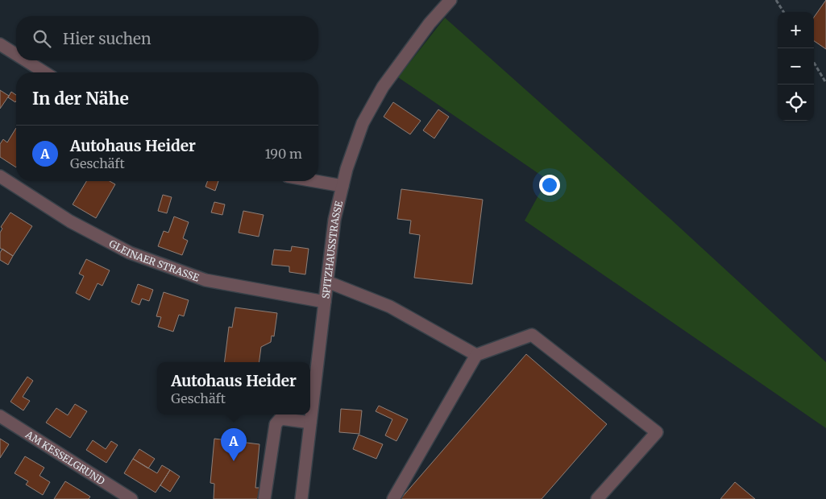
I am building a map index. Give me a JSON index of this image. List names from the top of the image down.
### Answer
{
  "streets": {
    "street": ["SPITZHAUSSTRASSE", "GLEINAER STRASSE", "AM KESSELGRUND"]
  },
  "crossings": [
    ["SPITZHAUSSTRASSE", "GLEINAER STRASSE"]
  ],
  "page": {
    "map_buttons": ["+", "−"],
    "search": "Hier suchen",
    "heading": "In der Nähe",
    "list": [
      {
        "mark": "A",
        "name": "Autohaus Heider",
        "note": "Geschäft",
        "value": "190 m"
      }
    ],
    "popup": ["Autohaus Heider", "Geschäft"],
    "pins": "A"
  }
}
